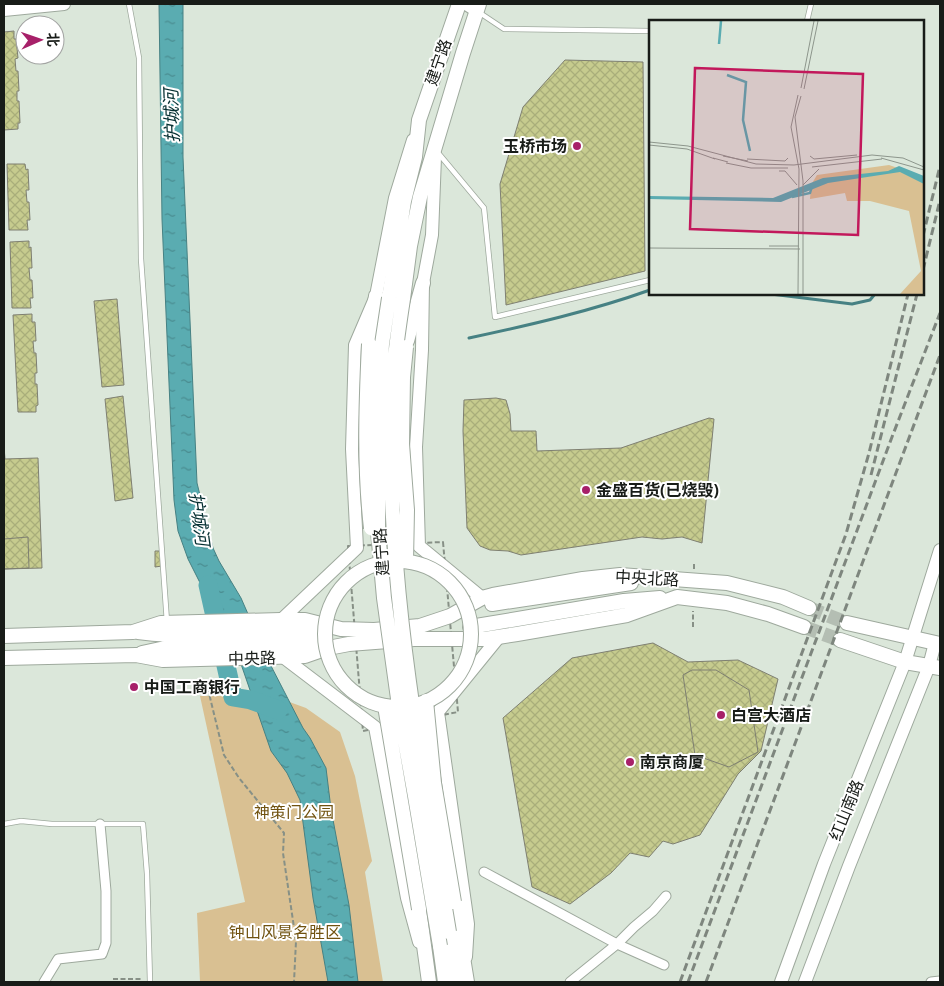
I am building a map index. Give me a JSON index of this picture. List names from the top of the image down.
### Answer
{
  "streets": {
    "main road": [
      "建宁路",
      "中央北路",
      "中央路",
      "红山南路"
    ]
  },
  "crossings": [
    ["中央北路", "中央路"]
  ],
  "water": ["护城河"],
  "parks": ["神策门公园", "钟山风景名胜区"],
  "places": [
    "玉桥市场",
    "金盛百货(已烧毁)",
    "中国工商银行",
    "白宫大酒店",
    "南京商厦"
  ],
  "north": "right"
}
